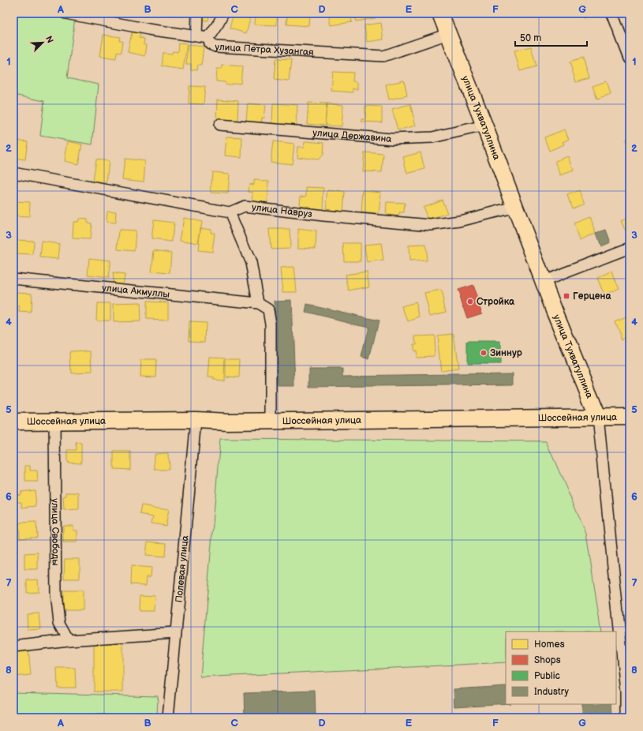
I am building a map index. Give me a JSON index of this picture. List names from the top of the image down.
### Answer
{
  "streets": {
    "main road": ["улица Тухватуллина", "Шоссейная улица"],
    "street": [
      "улица Петра Хузангая",
      "улица Державина",
      "улица Навруз",
      "улица Акмуллы",
      "улица Свободы",
      "Полевая улица"
    ]
  },
  "crossings": [
    ["улица Петра Хузангая", "улица Тухватуллина"],
    ["улица Тухватуллина", "улица Державина"],
    ["улица Тухватуллина", "улица Навруз"],
    ["улица Тухватуллина", "Шоссейная улица"],
    ["Шоссейная улица", "улица Свободы"],
    ["Шоссейная улица", "Полевая улица"]
  ],
  "places": {
    "transit": ["Герцена"],
    "other": ["Стройка", "Зиннур"]
  },
  "legend": [
    "Homes",
    "Shops",
    "Public",
    "Industry"
  ],
  "scale_bar": "50 m",
  "north": "top right",
  "grid": {
    "columns": [
      "A",
      "B",
      "C",
      "D",
      "E",
      "F",
      "G"
    ],
    "rows": [
      "1",
      "2",
      "3",
      "4",
      "5",
      "6",
      "7",
      "8"
    ]
  }
}
